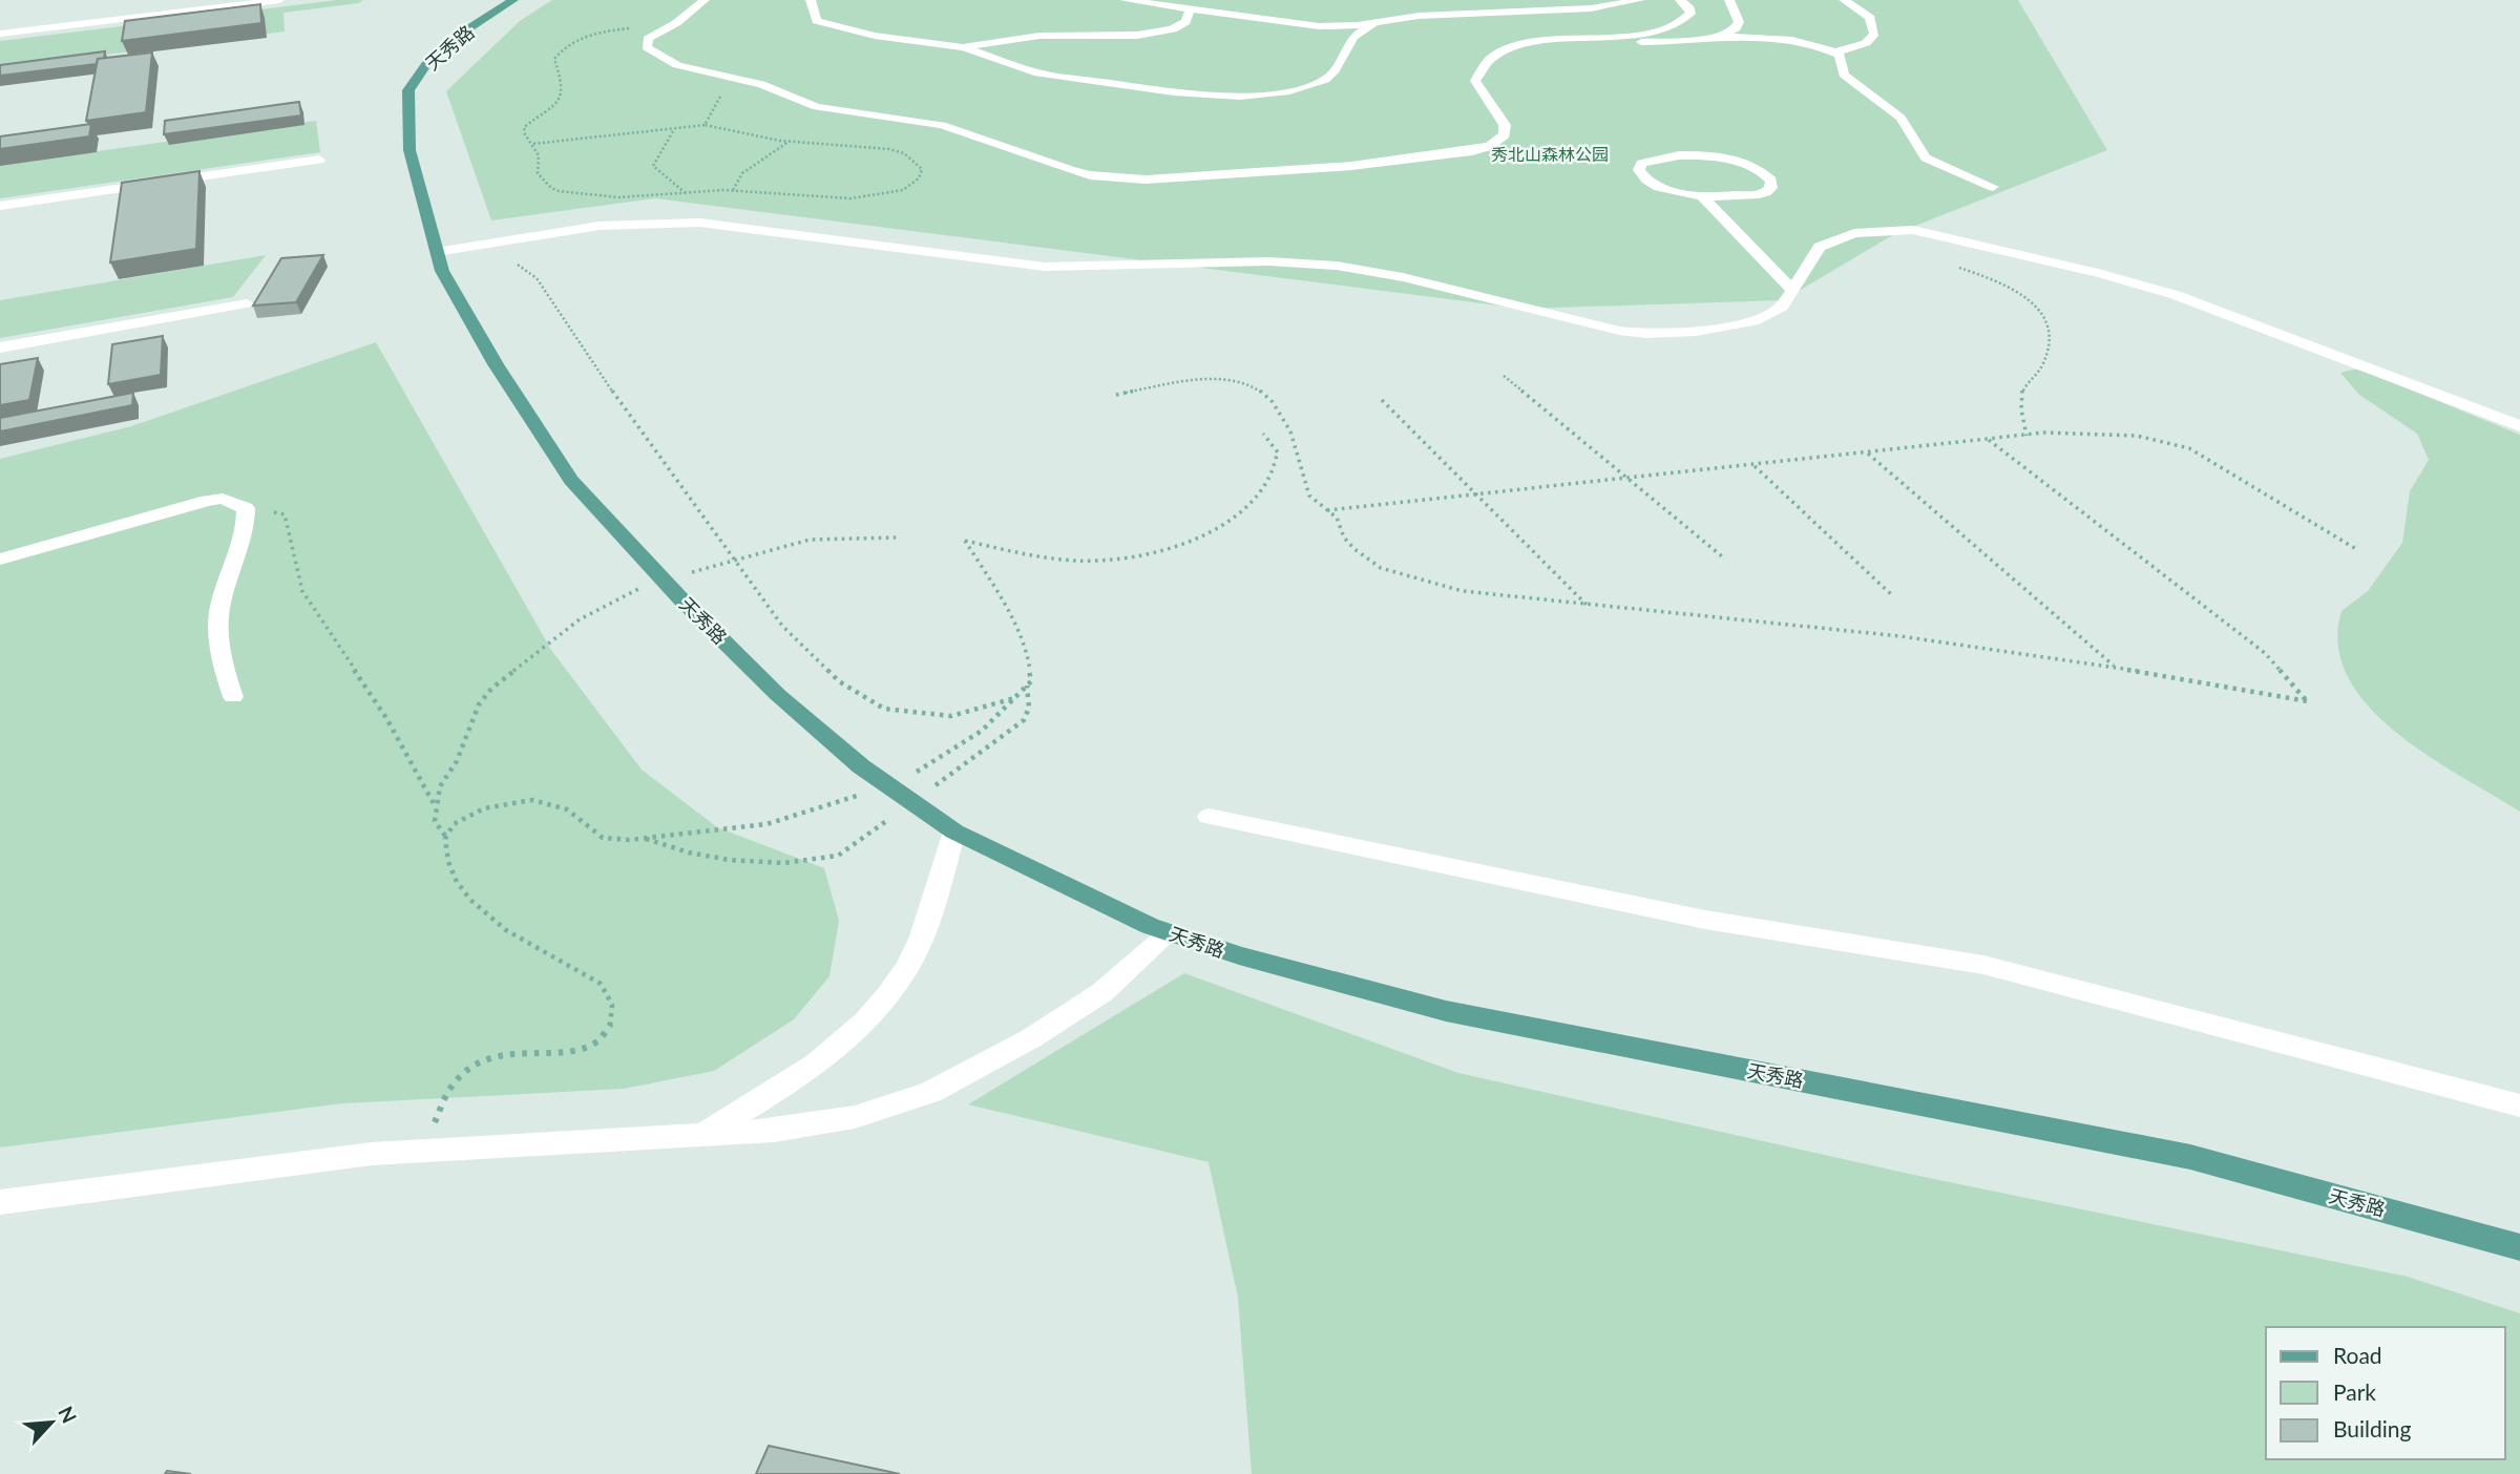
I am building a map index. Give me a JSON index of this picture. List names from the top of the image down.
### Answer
{
  "streets": {
    "main road": ["天秀路"]
  },
  "parks": ["秀北山森林公园"],
  "legend": ["Road", "Park", "Building"],
  "north": "top right"
}
